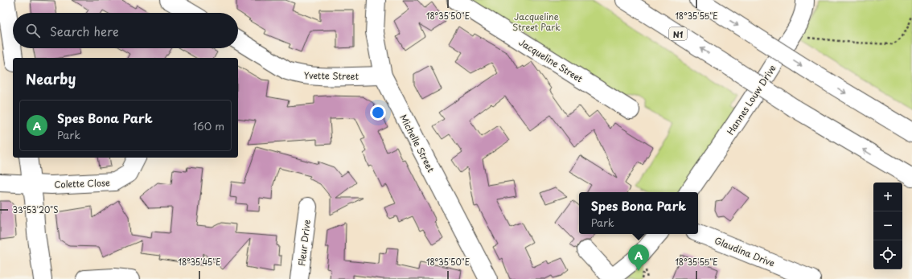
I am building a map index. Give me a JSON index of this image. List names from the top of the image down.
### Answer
{
  "streets": {
    "main road": [
      "N1",
      "Jacqueline Street",
      "Yvette Street",
      "Hannes Louw Drive",
      "Michelle Street",
      "Colette Close",
      "Fleur Drive",
      "Glaudina Drive"
    ]
  },
  "crossings": [
    ["Yvette Street", "Michelle Street"]
  ],
  "parks": ["Jacqueline Street Park"],
  "page": {
    "search": "Search here",
    "heading": "Nearby",
    "list": [
      {
        "mark": "A",
        "name": "Spes Bona Park",
        "note": "Park",
        "value": "160 m"
      }
    ],
    "map_buttons": ["+", "−"],
    "popup": ["Spes Bona Park", "Park"],
    "pins": "A"
  },
  "coordinates": [
    "18°35'50\"E",
    "18°35'55\"E",
    "33°53'20\"S",
    "18°35'45\"E"
  ]
}
